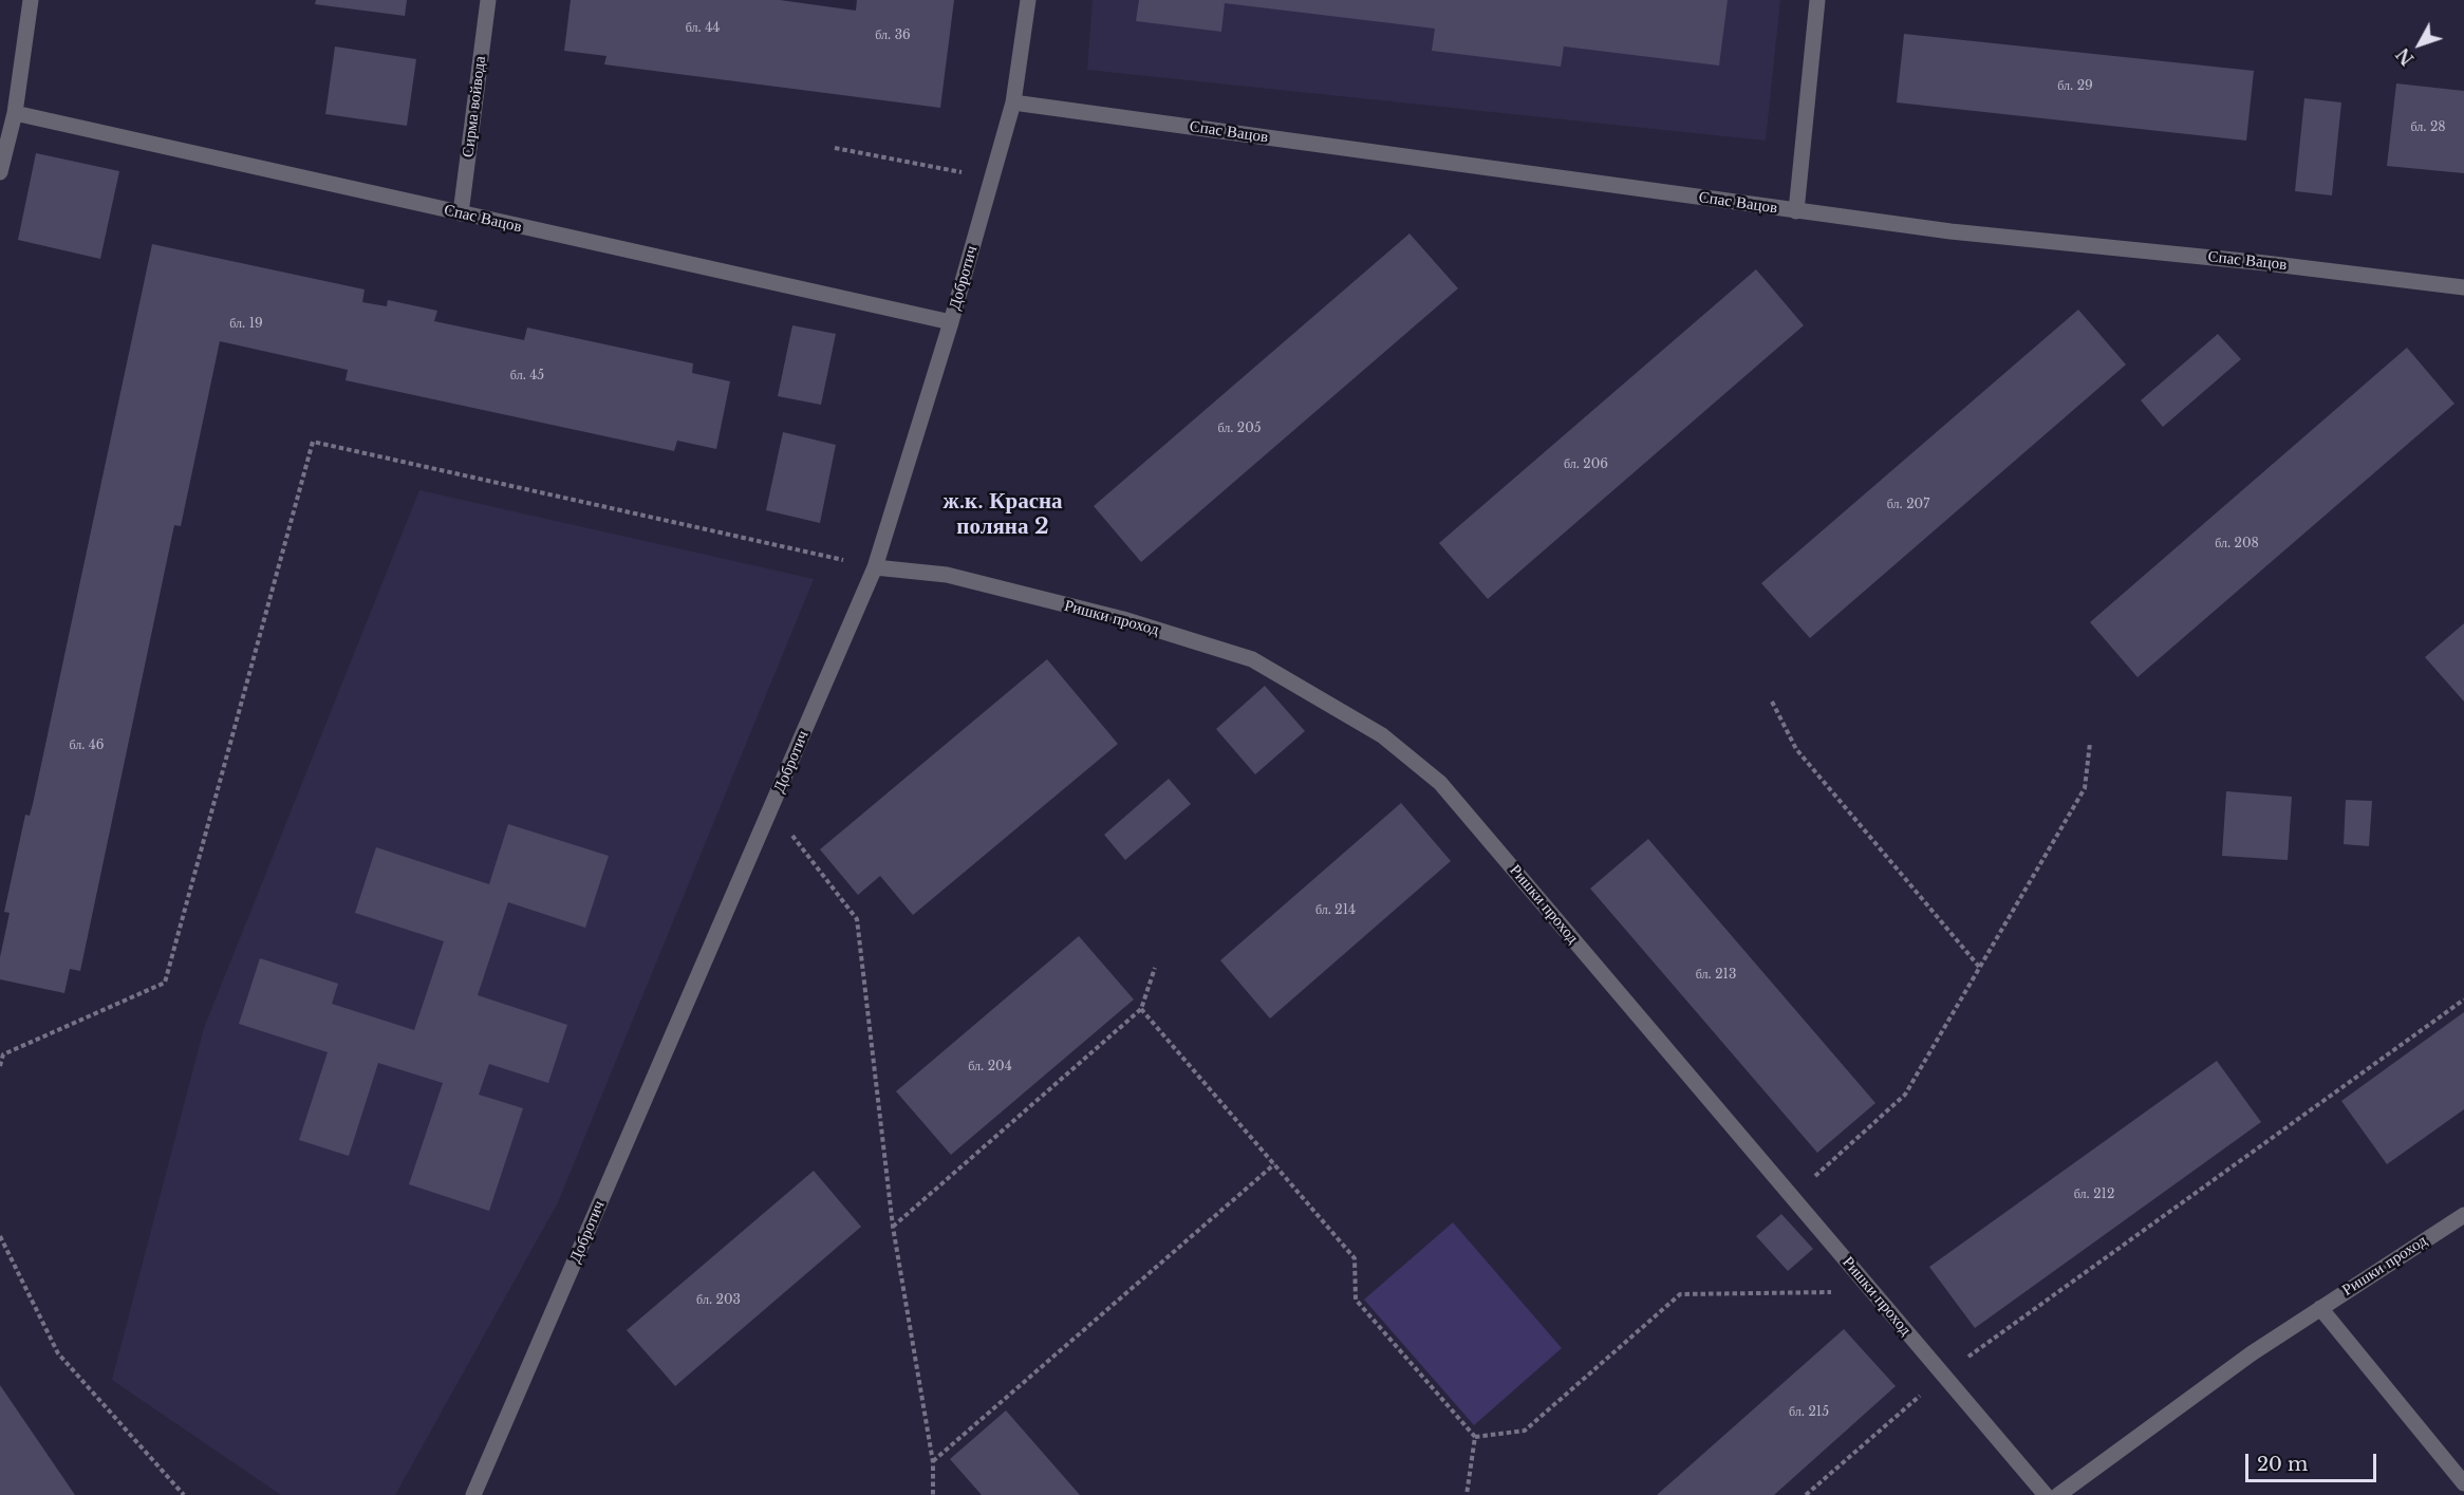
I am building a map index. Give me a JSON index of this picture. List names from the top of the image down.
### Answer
{
  "streets": {
    "street": [
      "Сирма войвода",
      "Спас Вацов",
      "Добротич",
      "Ришки проход"
    ]
  },
  "crossings": [
    ["Сирма войвода", "Спас Вацов"],
    ["Спас Вацов", "Добротич"],
    ["Добротич", "Ришки проход"]
  ],
  "districts": ["ж.к. Красна поляна 2"],
  "house_numbers": [
    "бл. 44",
    "бл. 36",
    "бл. 29",
    "бл. 28",
    "бл. 19",
    "бл. 45",
    "бл. 205",
    "бл. 206",
    "бл. 207",
    "бл. 208",
    "бл. 46",
    "бл. 214",
    "бл. 213",
    "бл. 204",
    "бл. 212",
    "бл. 203",
    "бл. 215"
  ],
  "scale_bar": "20 m",
  "north": "bottom left"
}
